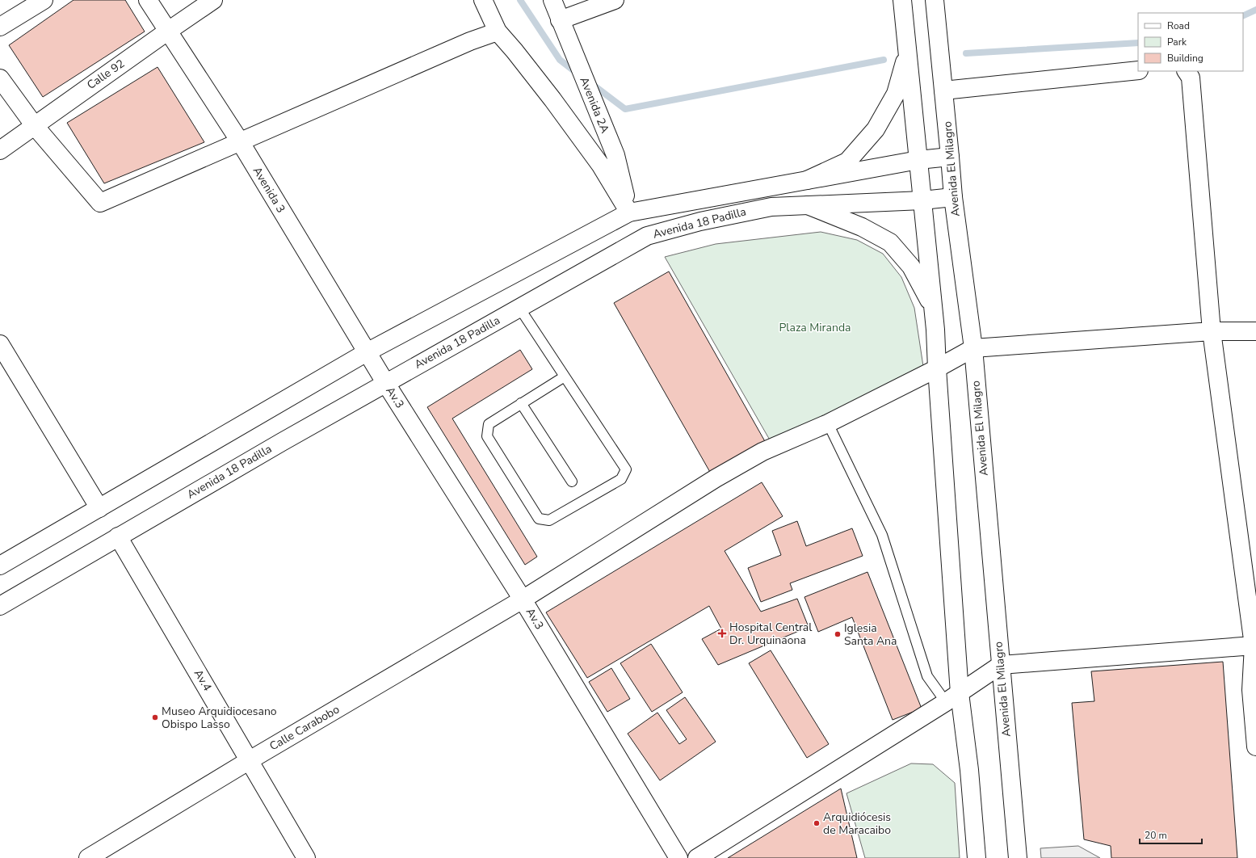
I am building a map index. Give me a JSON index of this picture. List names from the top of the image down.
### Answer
{
  "streets": {
    "street": [
      "Calle 92",
      "Avenida 2A",
      "Avenida El Milagro",
      "Avenida 3",
      "Avenida 18 Padilla",
      "Av.3",
      "Av.4",
      "Calle Carabobo"
    ]
  },
  "crossings": [
    ["Calle 92", "Avenida 3"],
    ["Avenida 2A", "Avenida 18 Padilla"],
    ["Avenida El Milagro", "Avenida 18 Padilla"],
    ["Avenida El Milagro", "Calle Carabobo"],
    ["Avenida 3", "Avenida 18 Padilla"],
    ["Avenida 3", "Av.3"],
    ["Avenida 18 Padilla", "Av.3"],
    ["Avenida 18 Padilla", "Av.4"],
    ["Av.3", "Calle Carabobo"],
    ["Av.4", "Calle Carabobo"]
  ],
  "parks": ["Plaza Miranda"],
  "places": {
    "health": ["Hospital Central Dr. Urquinaona"],
    "other": ["Iglesia Santa Ana", "Museo Arquidiocesano Obispo Lasso", "Arquidiócesis de Maracaibo"]
  },
  "legend": ["Road", "Park", "Building"],
  "scale_bar": "20 m"
}
